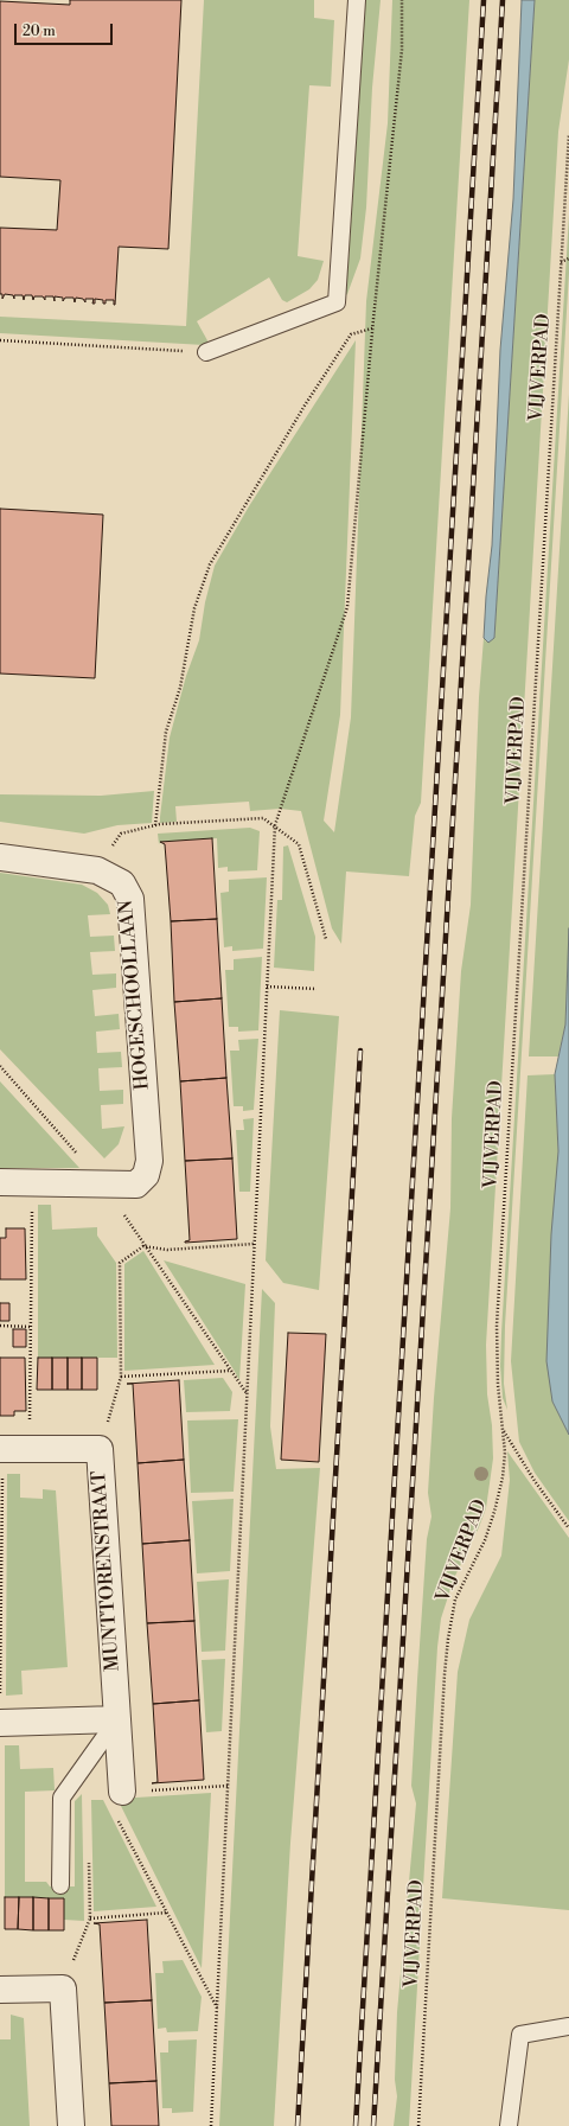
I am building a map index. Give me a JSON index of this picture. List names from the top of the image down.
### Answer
{
  "streets": {
    "street": ["HOGESCHOOLLAAN", "MUNTTORENSTRAAT"],
    "path": ["VIJVERPAD"]
  },
  "scale_bar": "20 m"
}
